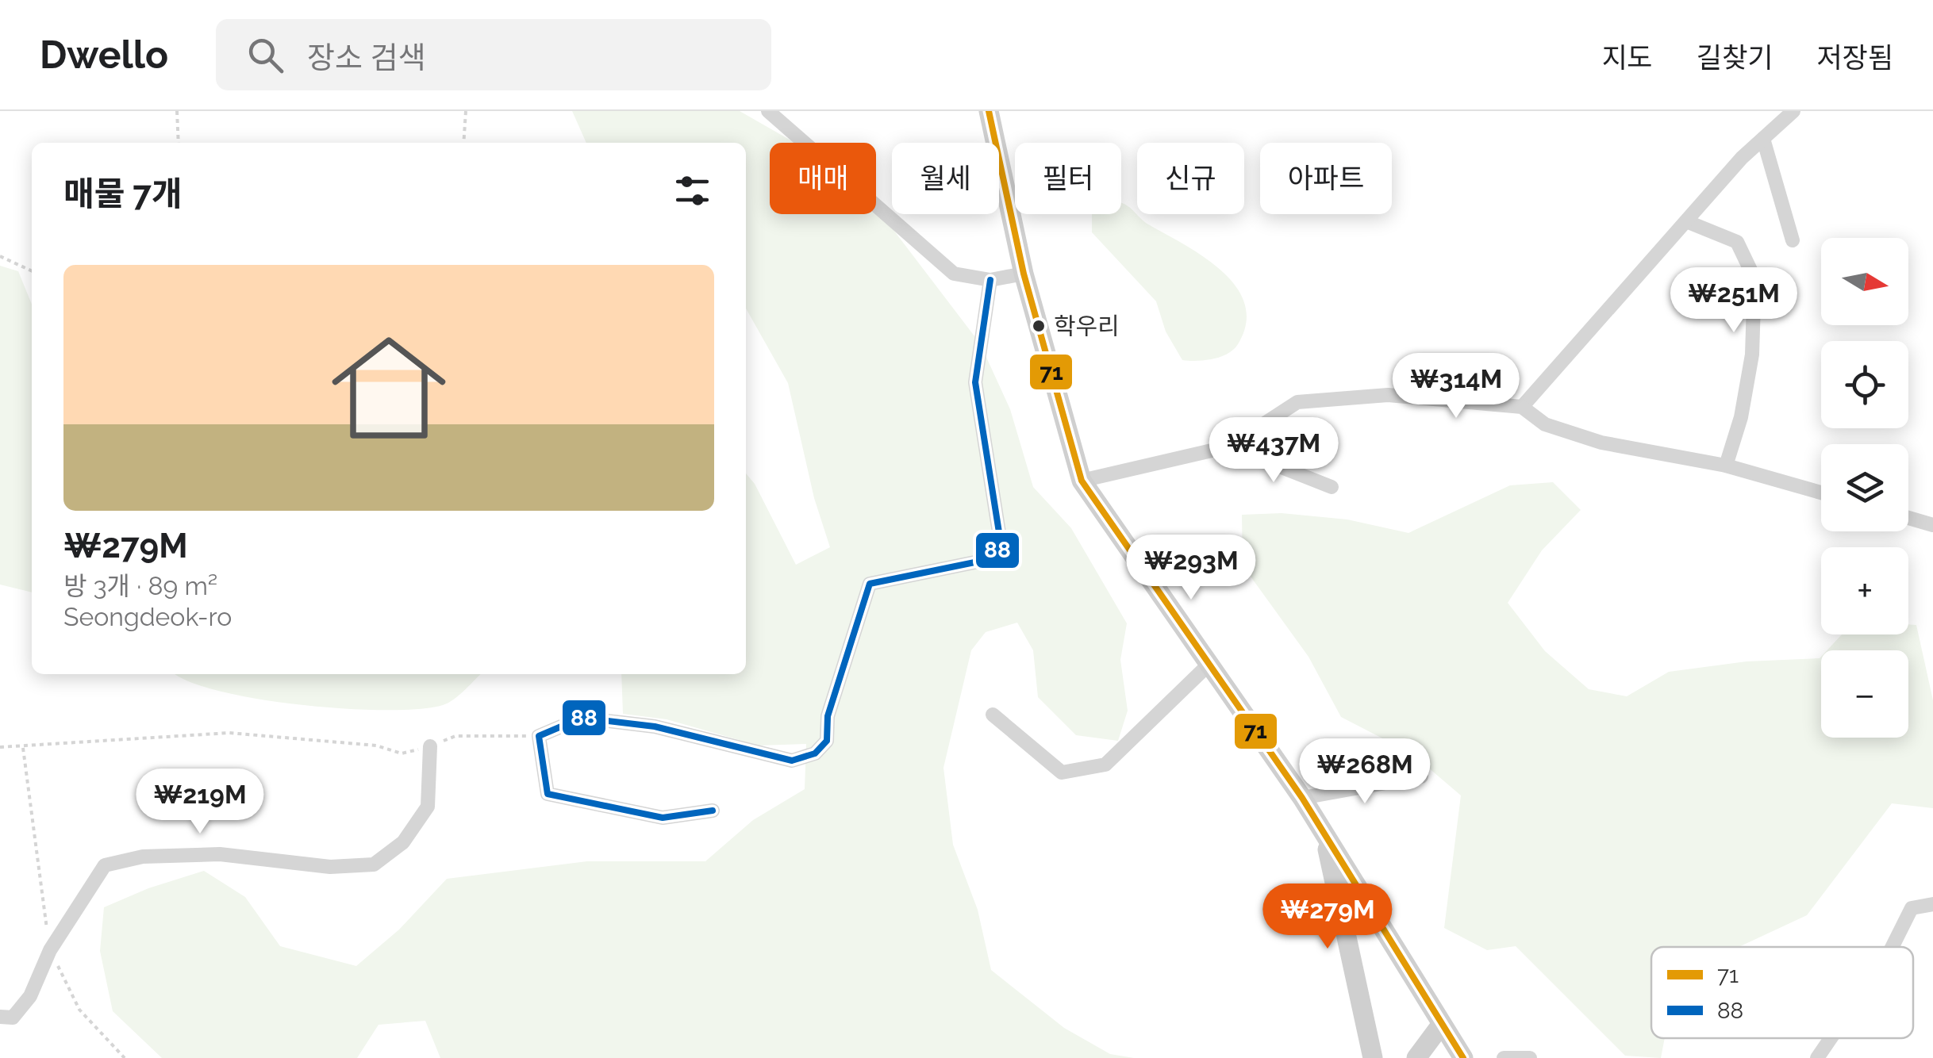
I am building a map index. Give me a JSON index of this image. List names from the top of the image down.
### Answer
{
  "places": ["학우리"],
  "lines": ["transit line 71", "transit line 88"],
  "legend": ["71", "88"],
  "north": "right",
  "page": {
    "header": "Dwello",
    "search": "장소 검색",
    "nav": ["지도", "길찾기", "저장됨"],
    "chip": [
      "매매",
      "월세",
      "필터",
      "신규",
      "아파트"
    ],
    "heading": "매물 7개",
    "map_buttons": ["+", "−"],
    "list": [
      {
        "name": "₩279M",
        "note": "방 3개 · 89 m² · Seongdeok-ro"
      }
    ],
    "price": [
      "₩251M",
      "₩314M",
      "₩437M",
      "₩293M",
      "₩268M",
      "₩219M",
      "₩279M"
    ]
  }
}
